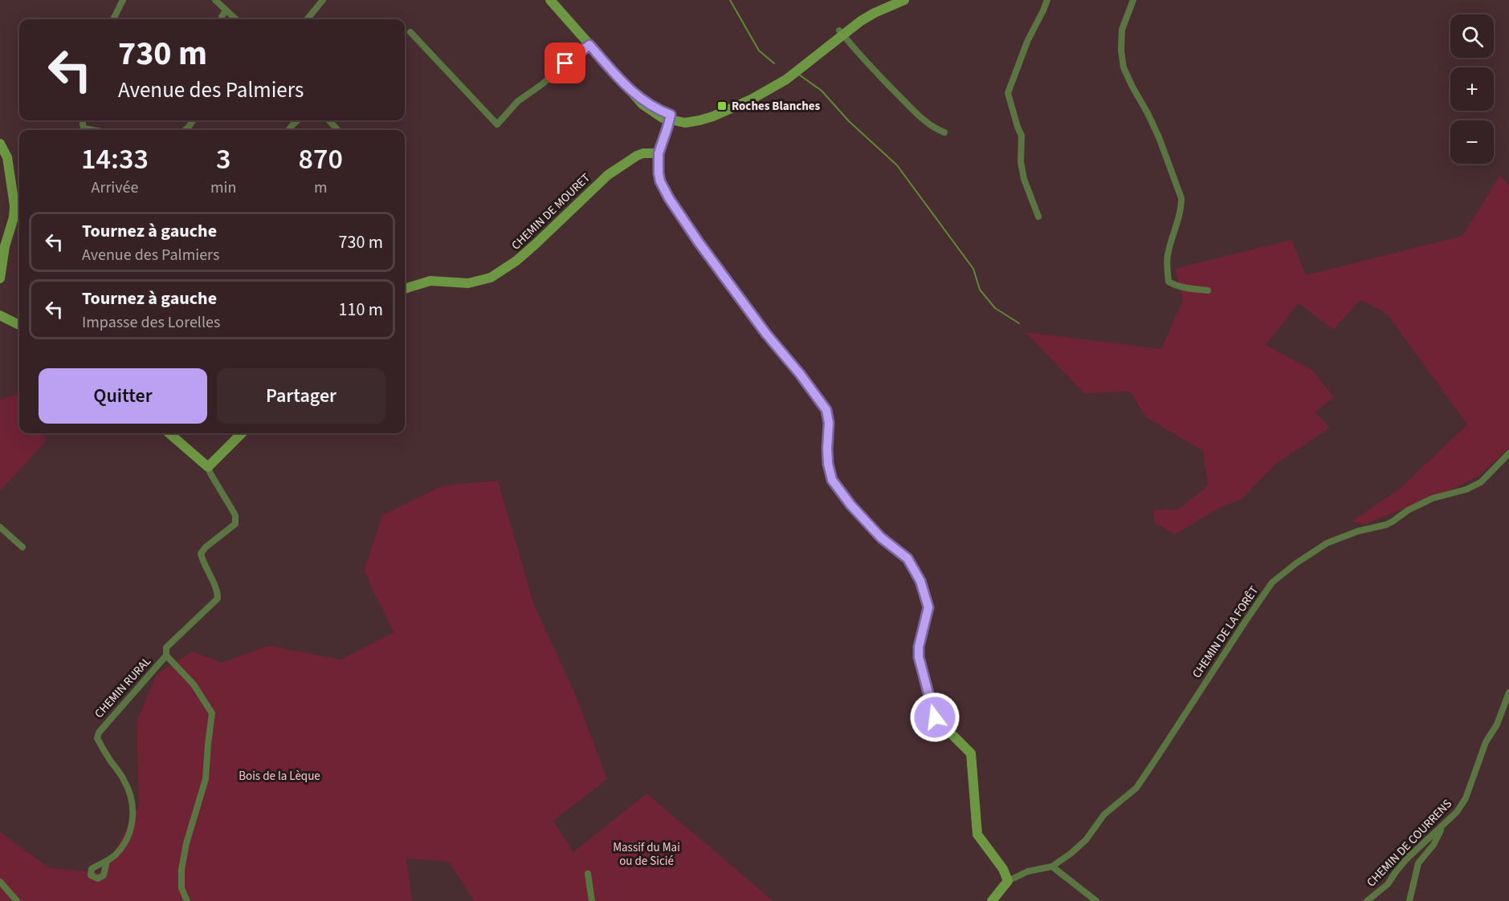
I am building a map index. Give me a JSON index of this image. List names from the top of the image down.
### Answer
{
  "streets": {
    "street": [
      "CHEMIN DE MOURET",
      "CHEMIN DE LA FORÊT",
      "CHEMIN RURAL",
      "CHEMIN DE COURRENS"
    ]
  },
  "parks": ["Bois de la Lèque", "Massif du Mai ou de Sicié"],
  "places": {
    "transit": ["Roches Blanches"]
  },
  "page": {
    "map_buttons": ["+", "−"],
    "turn": ["730 m", "Avenue des Palmiers"],
    "eta": [
      "14:33",
      "Arrivée",
      "3",
      "min",
      "870",
      "m"
    ],
    "list": [
      {
        "name": "Tournez à gauche",
        "note": "Avenue des Palmiers",
        "value": "730 m"
      },
      {
        "name": "Tournez à gauche",
        "note": "Impasse des Lorelles",
        "value": "110 m"
      }
    ],
    "buttons": ["Quitter", "Partager"]
  }
}
